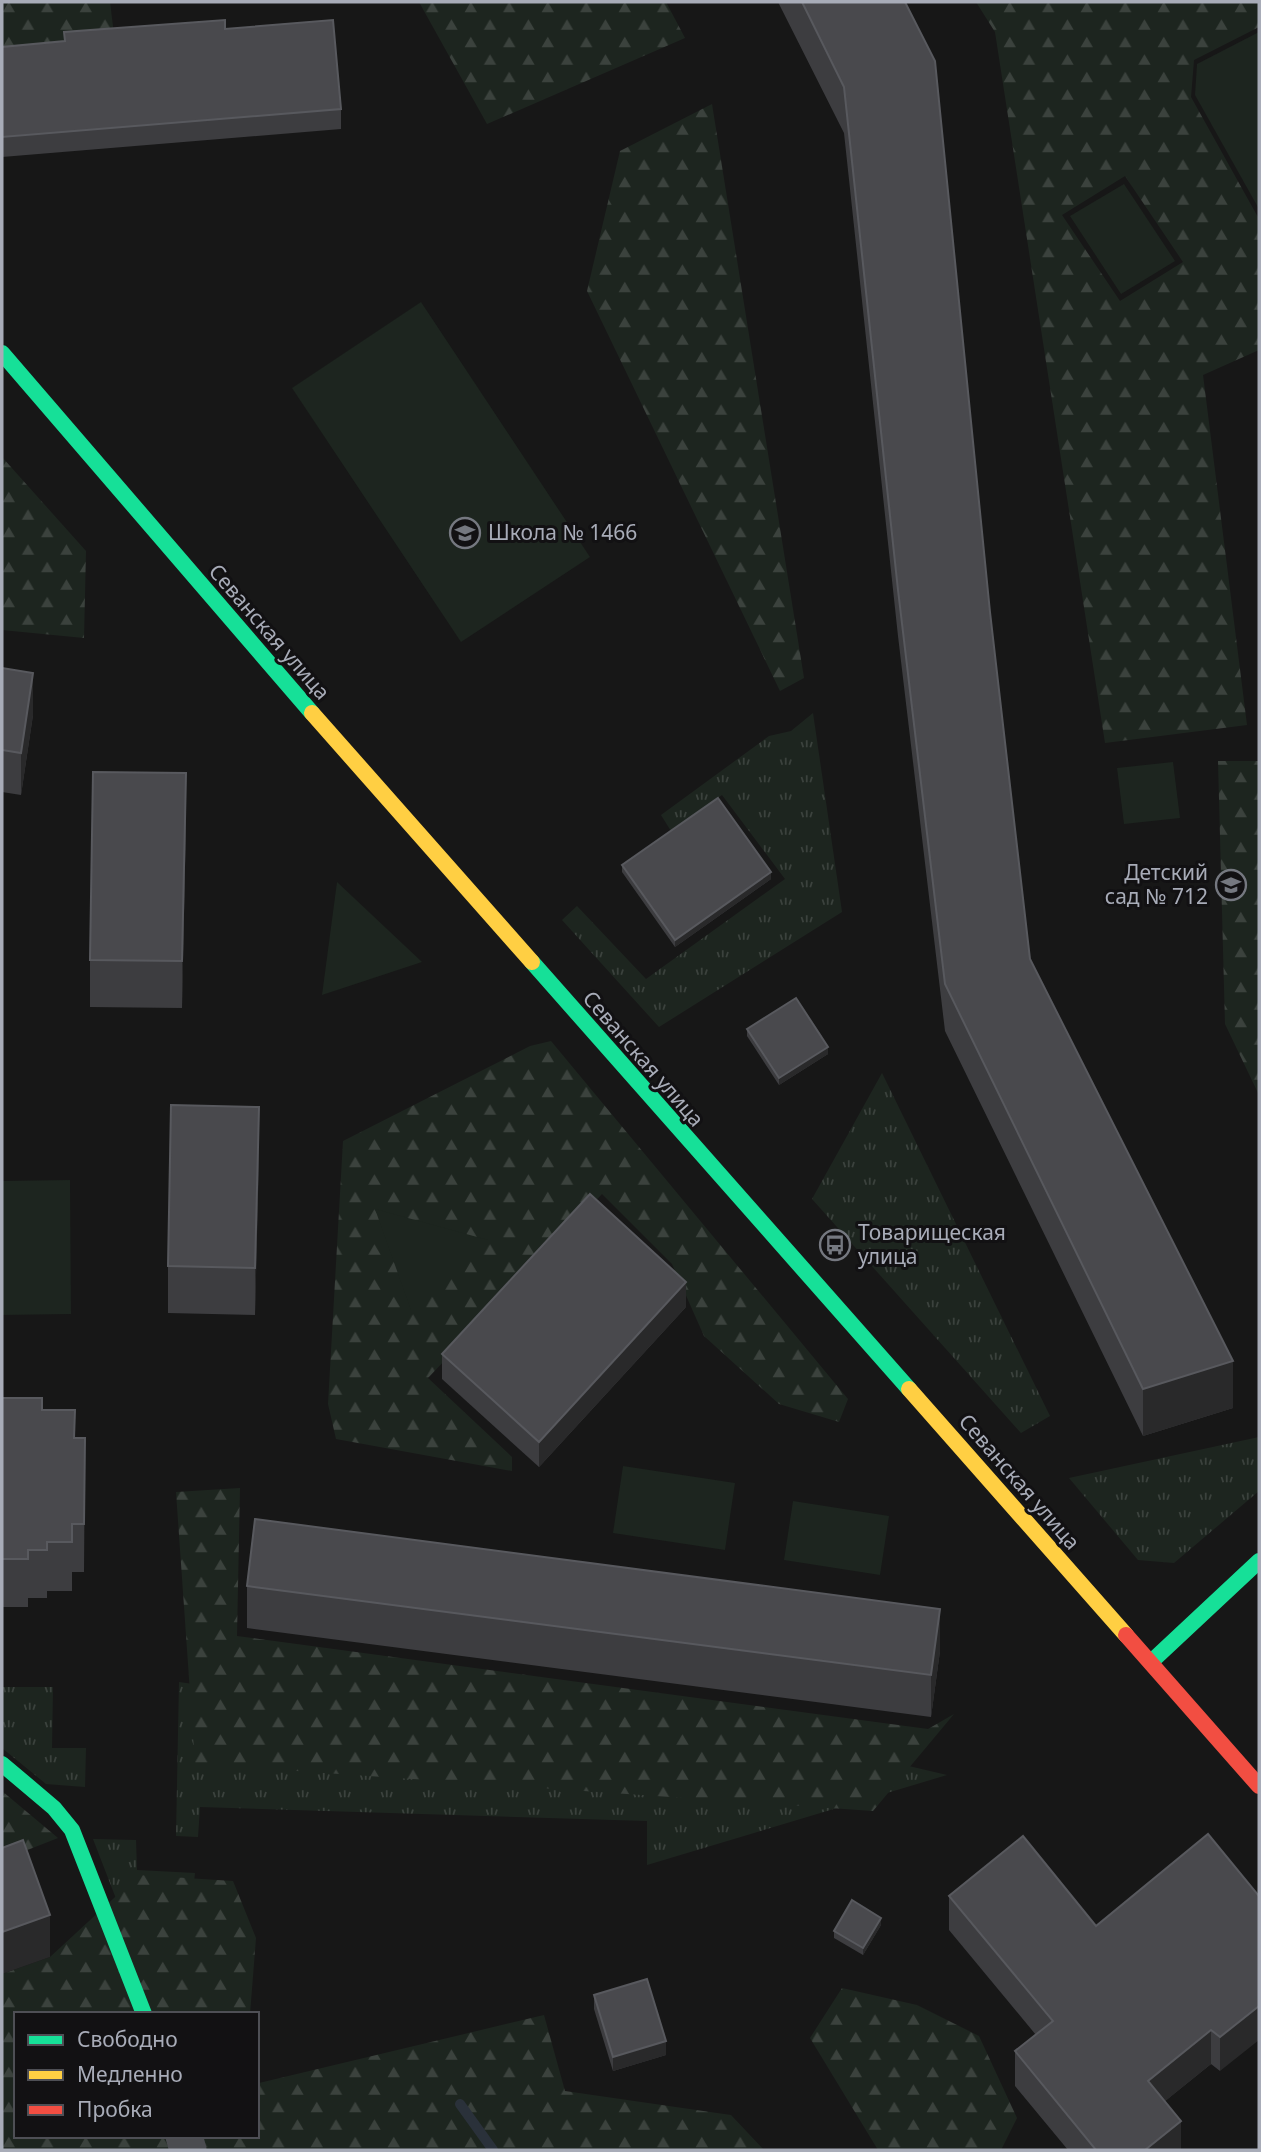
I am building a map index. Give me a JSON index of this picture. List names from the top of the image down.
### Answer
{
  "streets": {
    "street": ["Севанская улица"]
  },
  "places": {
    "school or university": ["Школа № 1466", "Детский сад № 712"],
    "bus stop": ["Товарищеская улица"]
  },
  "legend": ["Свободно", "Медленно", "Пробка"]
}
